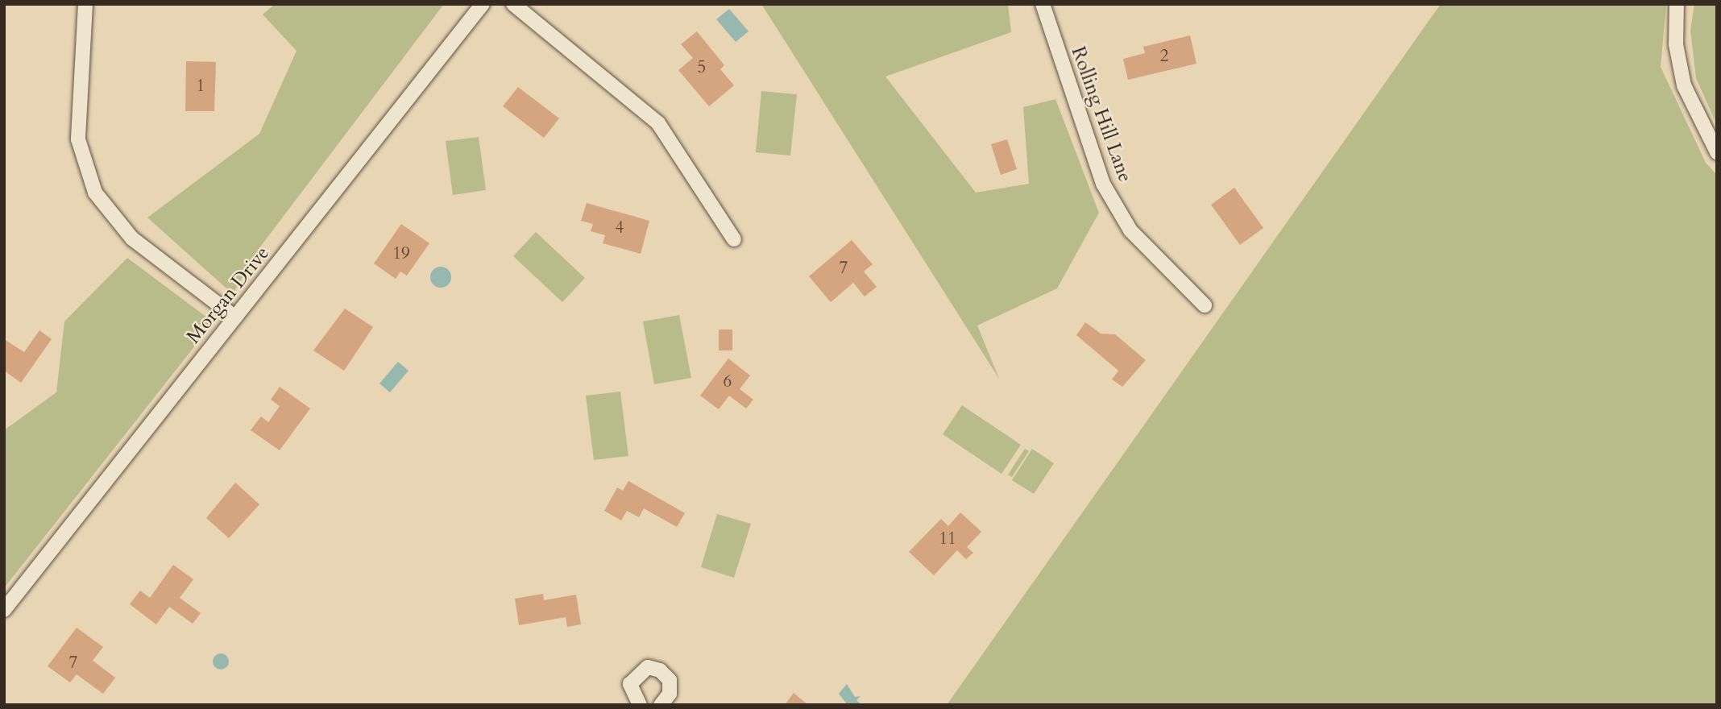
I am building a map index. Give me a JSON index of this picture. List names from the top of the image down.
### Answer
{
  "streets": {
    "street": ["Rolling Hill Lane", "Morgan Drive"]
  },
  "house_numbers": [
    "2",
    "5",
    "1",
    "4",
    "19",
    "7",
    "6",
    "11",
    "7"
  ]
}
